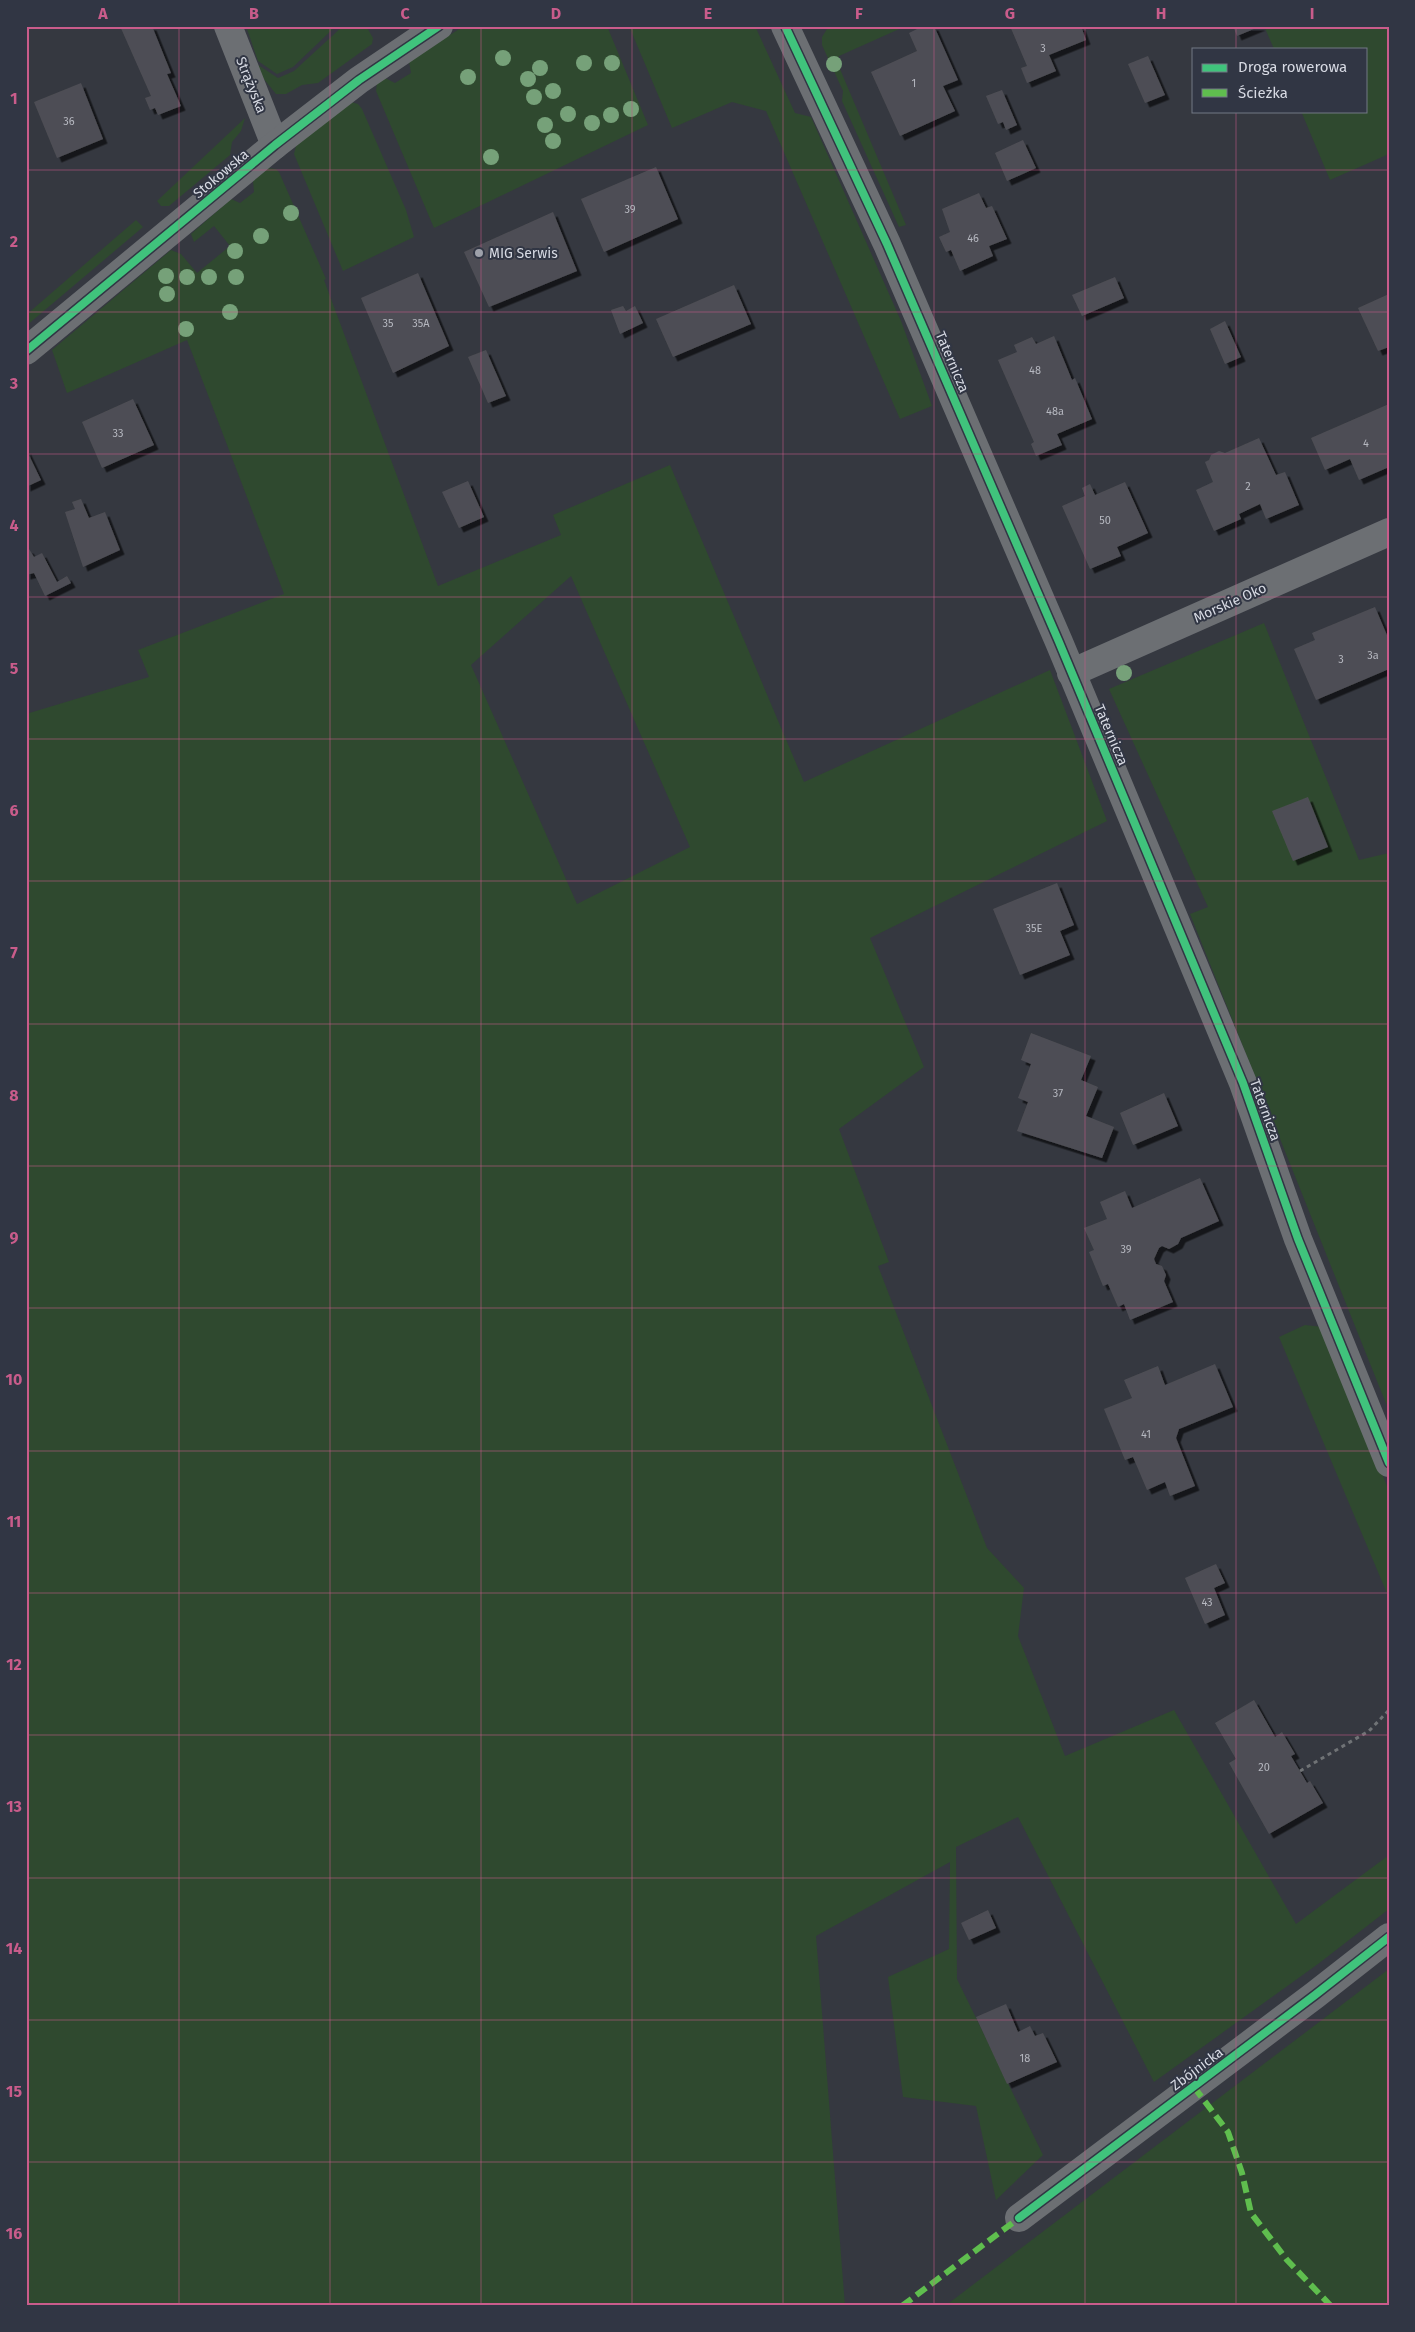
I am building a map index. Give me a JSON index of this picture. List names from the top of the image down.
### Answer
{
  "streets": {
    "street": [
      "Strążyska",
      "Stokowska",
      "Taternicza",
      "Morskie Oko",
      "Zbójnicka"
    ]
  },
  "crossings": [
    ["Strążyska", "Stokowska"],
    ["Taternicza", "Morskie Oko"]
  ],
  "places": ["MIG Serwis"],
  "house_numbers": [
    "3",
    "1",
    "36",
    "39",
    "46",
    "35",
    "35A",
    "48",
    "48a",
    "33",
    "4",
    "2",
    "50",
    "3a",
    "3",
    "35E",
    "37",
    "39",
    "41",
    "43",
    "20",
    "18"
  ],
  "legend": ["Droga rowerowa", "Ścieżka"],
  "grid": {
    "columns": [
      "A",
      "B",
      "C",
      "D",
      "E",
      "F",
      "G",
      "H",
      "I"
    ],
    "rows": [
      "1",
      "2",
      "3",
      "4",
      "5",
      "6",
      "7",
      "8",
      "9",
      "10",
      "11",
      "12",
      "13",
      "14",
      "15",
      "16"
    ]
  }
}
